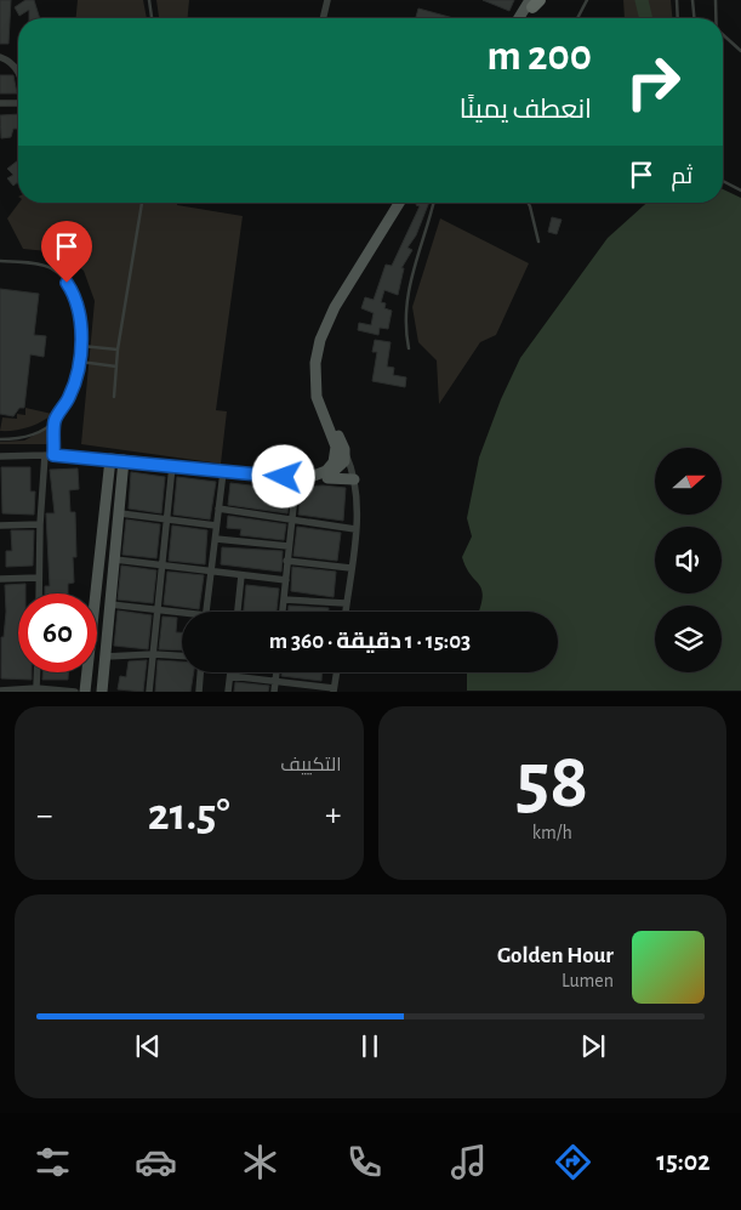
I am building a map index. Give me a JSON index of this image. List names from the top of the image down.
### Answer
{
  "north": "right",
  "page": {
    "turn": ["200 m", "انعطف يمينًا"],
    "then": "ثم",
    "limit": "60",
    "trip": "15:03 · 1 دقيقة · 360 m",
    "tile": [
      ["58", "km/h"],
      "التكييف"
    ],
    "heat": ["−", "21.5°", "+"],
    "song": ["Golden Hour", "Lumen"],
    "tabs": "15:02"
  }
}
